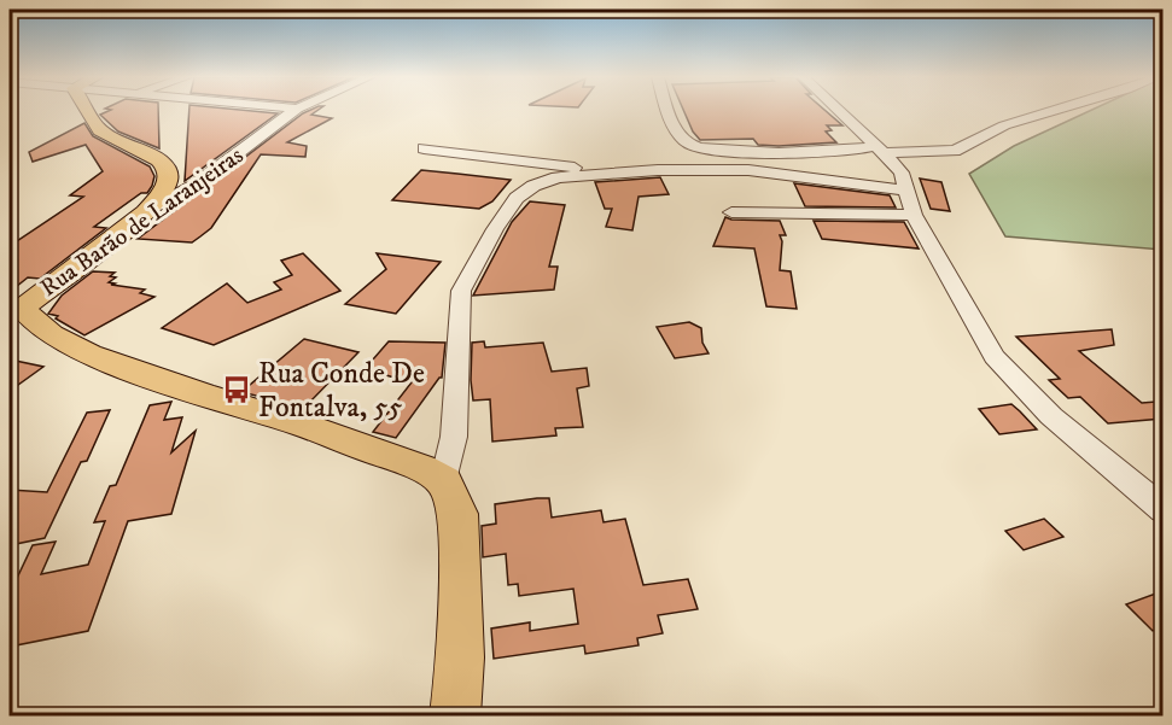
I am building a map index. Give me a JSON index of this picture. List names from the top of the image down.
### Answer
{
  "streets": {
    "main road": ["Rua Barão de Laranjeiras"]
  },
  "places": {
    "bus stop": ["Rua Conde De Fontalva, 55"]
  }
}
